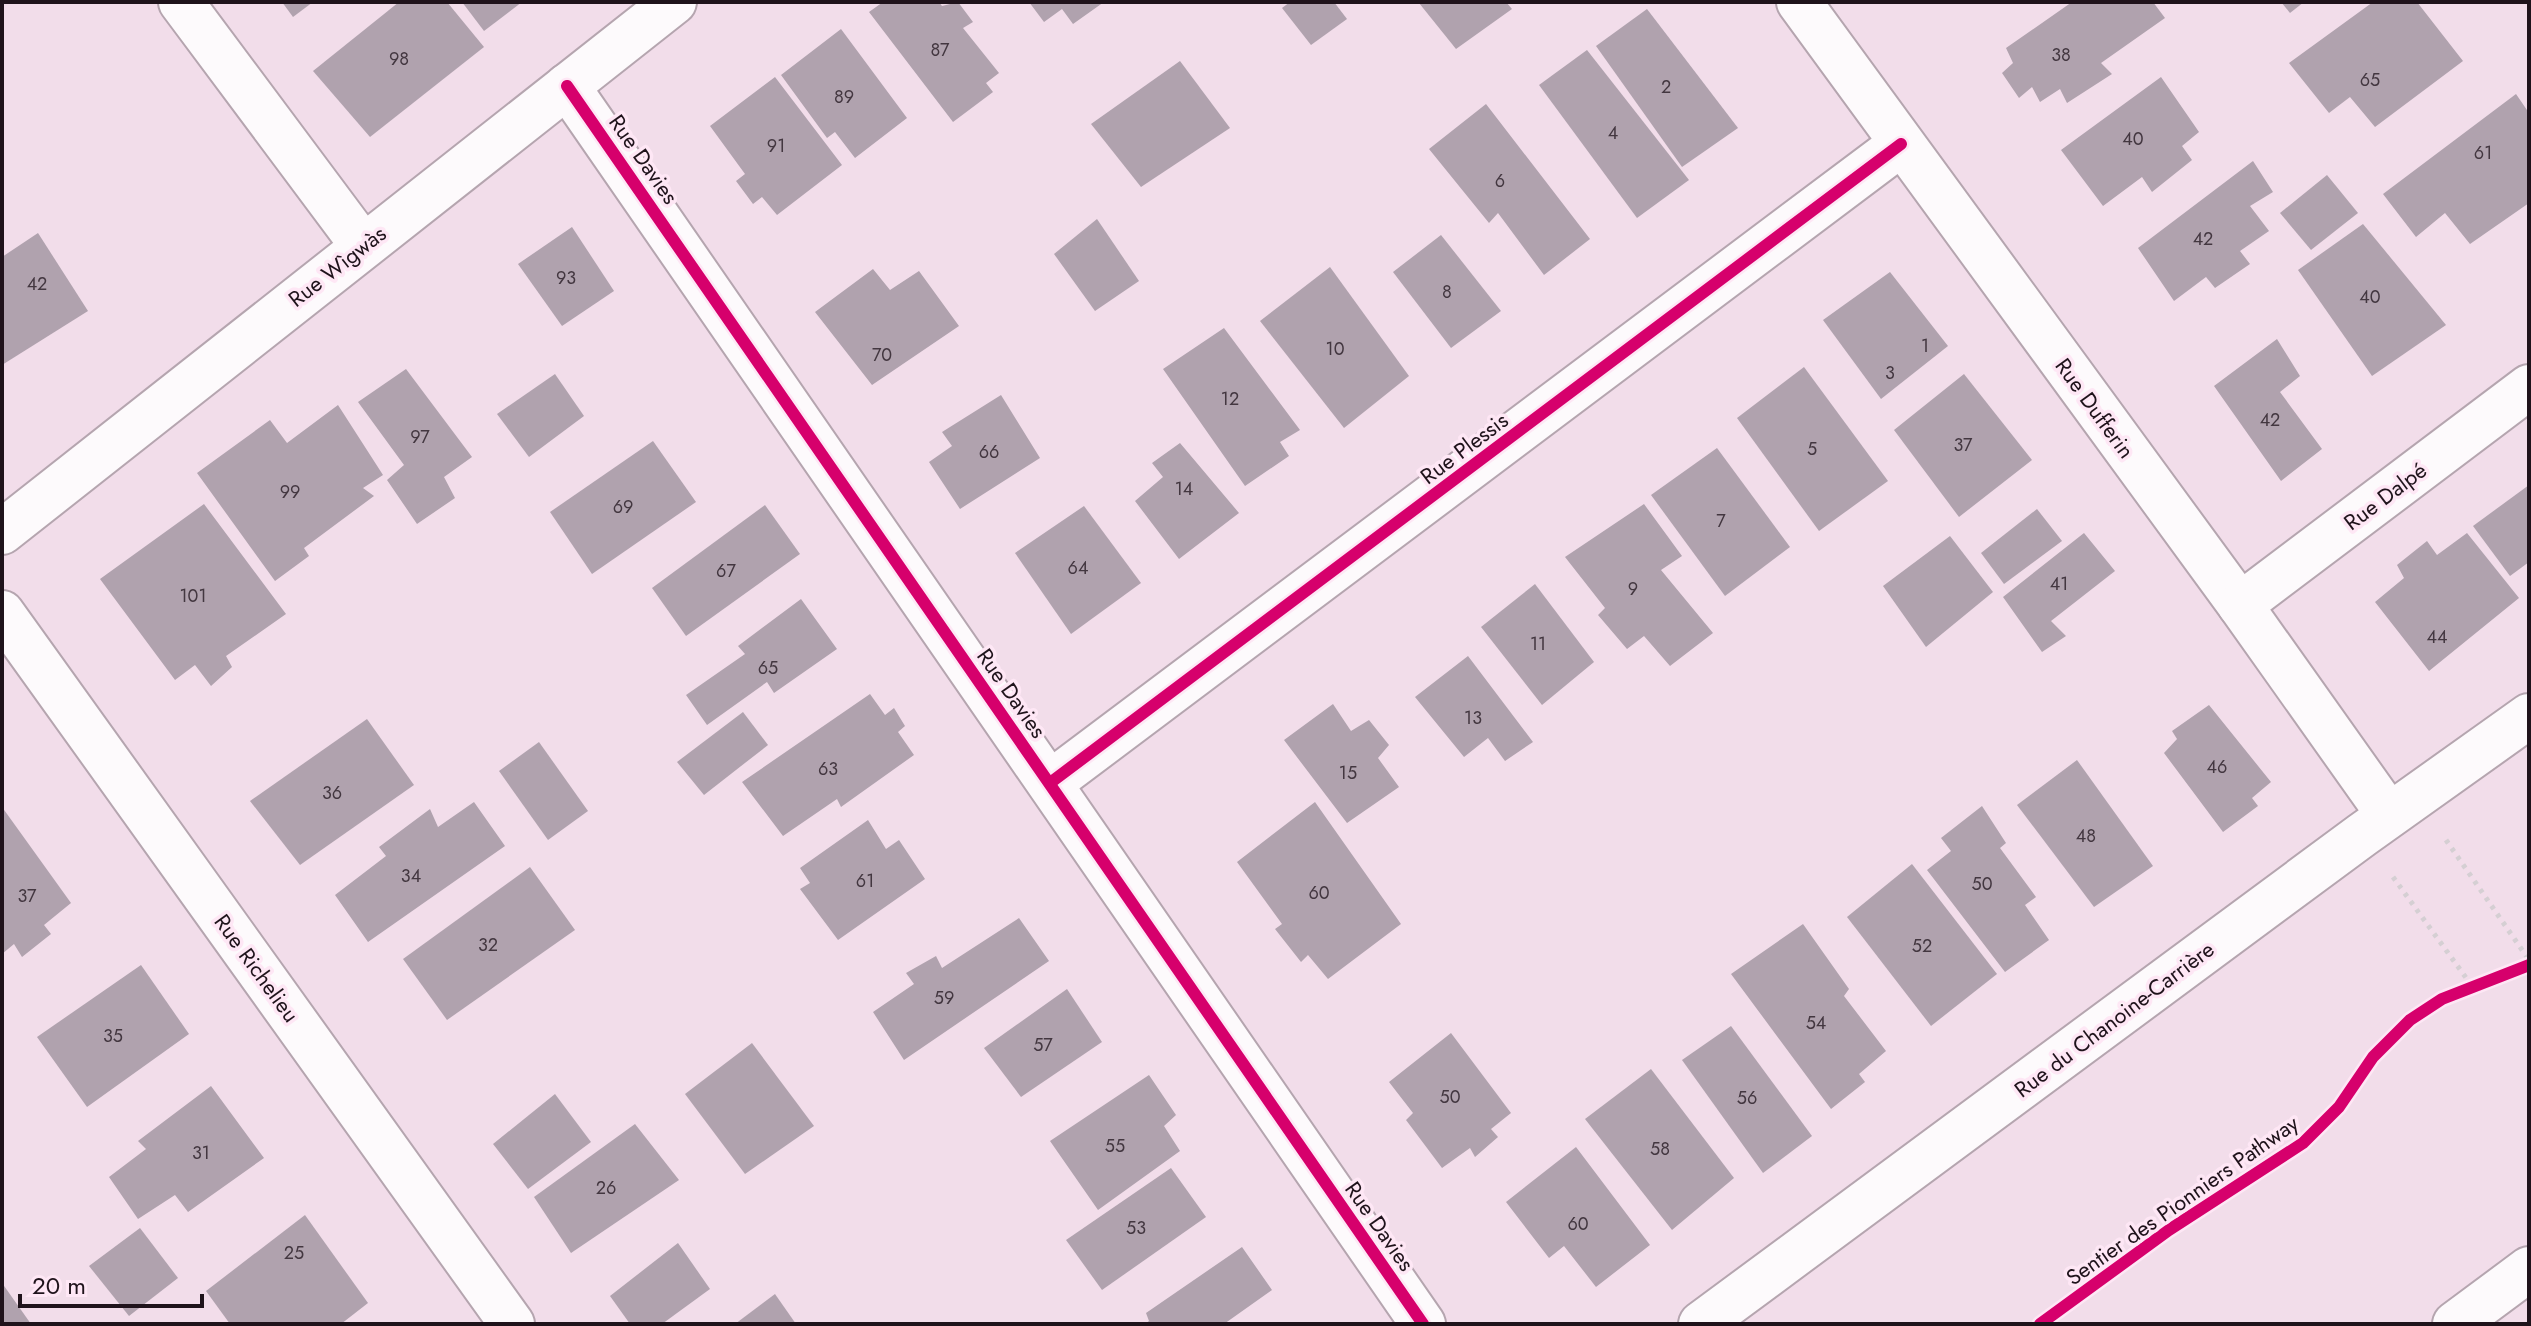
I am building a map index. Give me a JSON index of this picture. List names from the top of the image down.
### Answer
{
  "streets": {
    "street": [
      "Rue Davies",
      "Rue Wìgwàs",
      "Rue Dufferin",
      "Rue Plessis",
      "Rue Dalpé",
      "Rue Richelieu",
      "Rue du Chanoine-Carrière"
    ],
    "cycle path": ["Sentier des Pionniers Pathway"]
  },
  "crossings": [
    ["Rue Davies", "Rue Wìgwàs"],
    ["Rue Davies", "Rue Plessis"],
    ["Rue Dufferin", "Rue Plessis"],
    ["Rue Dufferin", "Rue Dalpé"],
    ["Rue Dufferin", "Rue du Chanoine-Carrière"]
  ],
  "house_numbers": [
    "87",
    "38",
    "98",
    "65",
    "2",
    "89",
    "4",
    "40",
    "91",
    "61",
    "6",
    "42",
    "93",
    "42",
    "8",
    "40",
    "1",
    "10",
    "70",
    "3",
    "12",
    "42",
    "97",
    "37",
    "5",
    "66",
    "14",
    "99",
    "69",
    "7",
    "64",
    "67",
    "41",
    "9",
    "101",
    "44",
    "11",
    "65",
    "13",
    "46",
    "63",
    "15",
    "36",
    "48",
    "34",
    "61",
    "50",
    "60",
    "37",
    "32",
    "52",
    "59",
    "54",
    "35",
    "57",
    "50",
    "56",
    "55",
    "58",
    "31",
    "26",
    "60",
    "53",
    "25"
  ],
  "scale_bar": "20 m"
}
